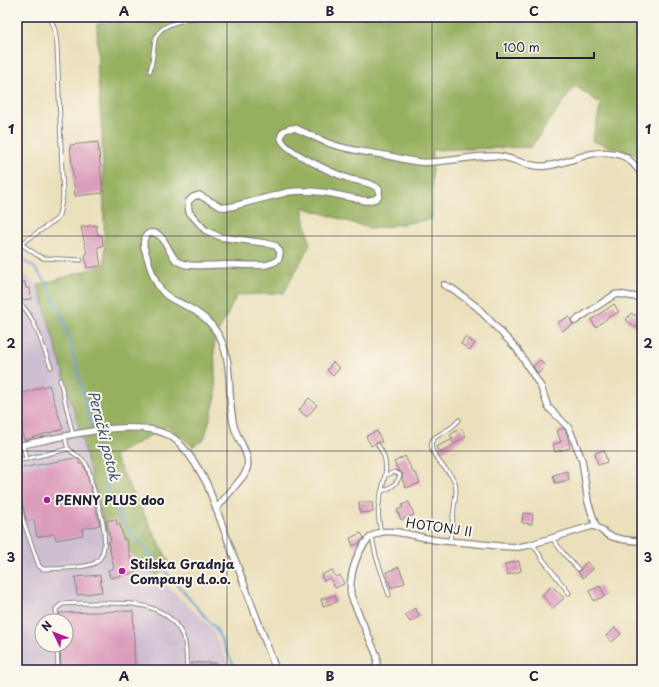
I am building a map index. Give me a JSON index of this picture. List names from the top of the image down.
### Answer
{
  "streets": {
    "street": ["HOTONJ II"]
  },
  "water": ["Perački potok"],
  "places": ["PENNY PLUS doo", "Stilska Gradnja Company d.o.o."],
  "scale_bar": "100 m",
  "north": "top left",
  "grid": {
    "columns": ["A", "B", "C"],
    "rows": ["1", "2", "3"]
  }
}
